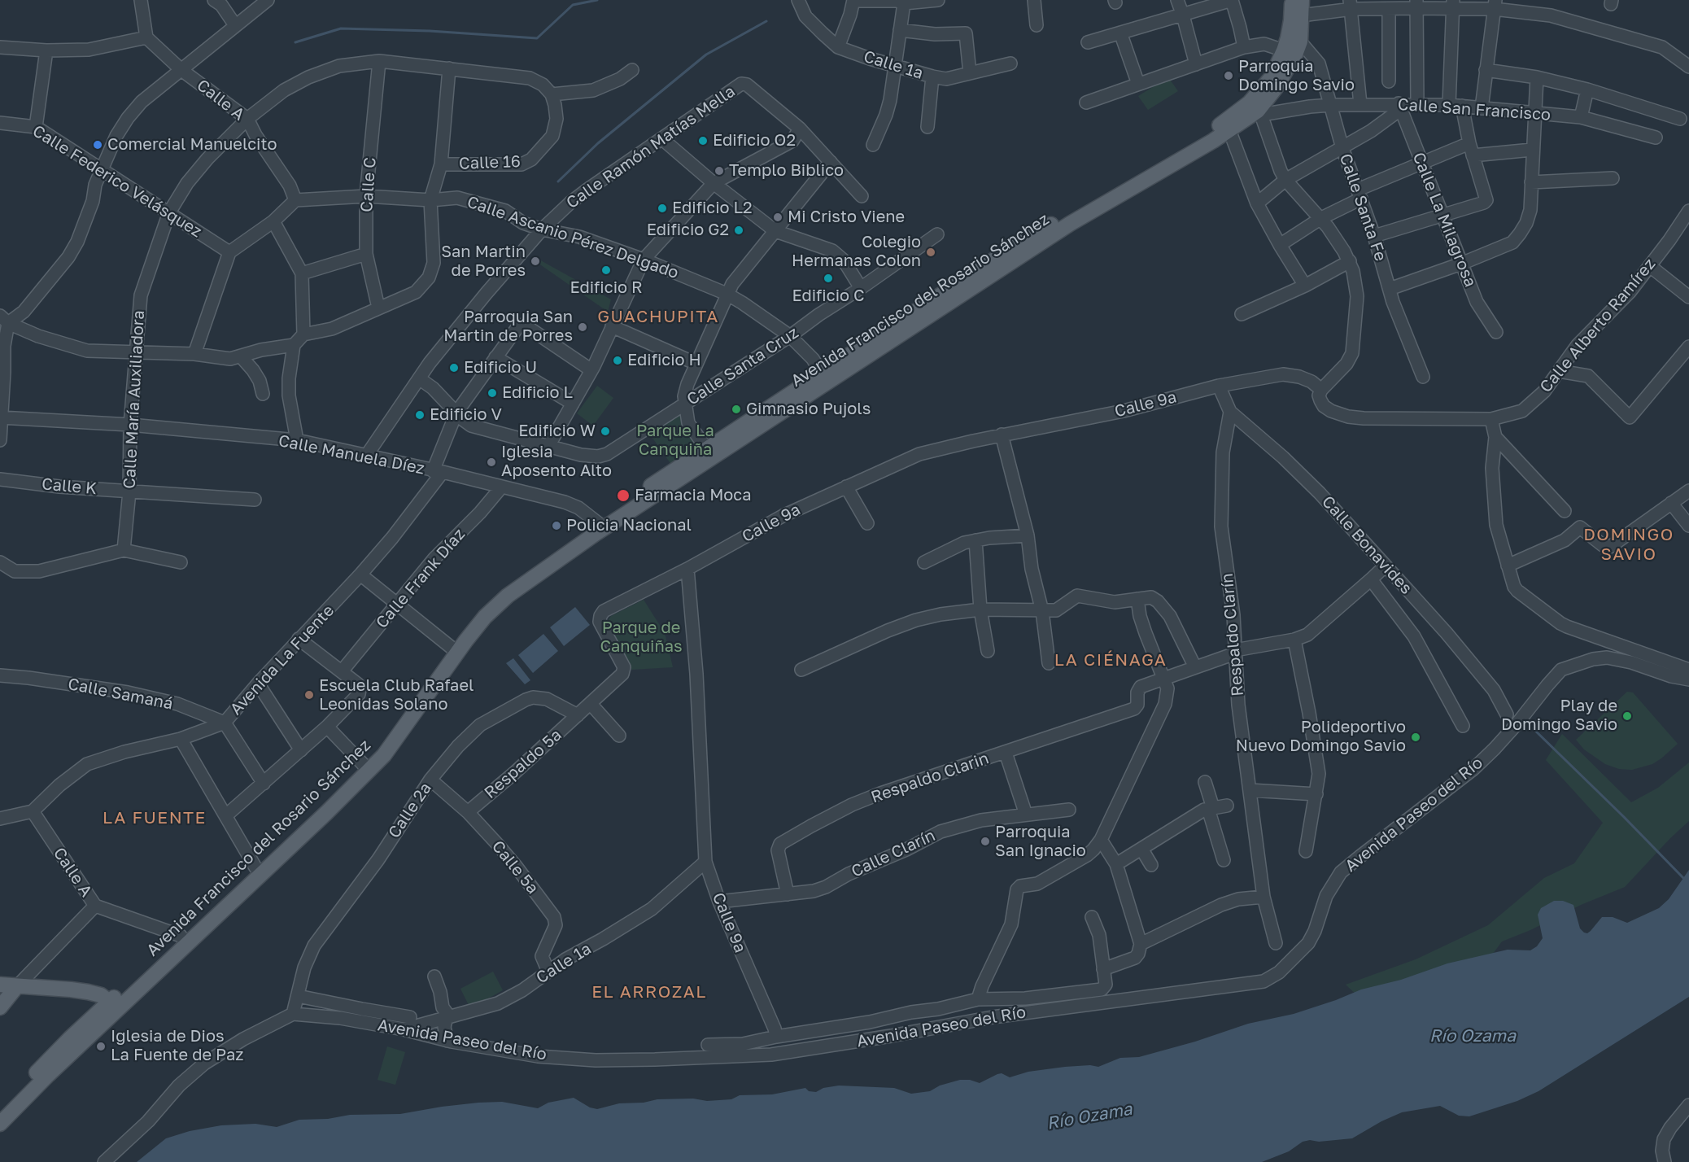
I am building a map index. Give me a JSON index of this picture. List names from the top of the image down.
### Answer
{
  "streets": {
    "main road": ["Avenida Francisco del Rosario Sánchez"],
    "street": [
      "Calle 1a",
      "Calle A",
      "Calle San Francisco",
      "Calle Ramón Matías Mella",
      "Calle 16",
      "Calle Federico Velásquez",
      "Calle C",
      "Calle Santa Fe",
      "Calle La Milagrosa",
      "Calle Ascanio Pérez Delgado",
      "Calle Alberto Ramírez",
      "Calle Santa Cruz",
      "Calle María Auxiliadora",
      "Calle 9a",
      "Calle Manuela Díez",
      "Calle K",
      "Calle Bonavides",
      "Calle Frank Díaz",
      "Respaldo Clarín",
      "Avenida La Fuente",
      "Calle Samaná",
      "Respaldo 5a",
      "Respaldo Clarin",
      "Calle 2a",
      "Avenida Paseo del Río",
      "Calle Clarín",
      "Calle 5a"
    ]
  },
  "crossings": [
    ["Calle 1a", "Calle 9a"],
    ["Calle 1a", "Avenida Paseo del Río"],
    ["Calle 1a", "Calle 5a"],
    ["Calle A", "Calle Ascanio Pérez Delgado"],
    ["Calle A", "Avenida Francisco del Rosario Sánchez"],
    ["Calle A", "Calle María Auxiliadora"],
    ["Calle A", "Avenida La Fuente"],
    ["Calle San Francisco", "Calle Santa Fe"],
    ["Calle San Francisco", "Calle La Milagrosa"],
    ["Calle San Francisco", "Avenida Francisco del Rosario Sánchez"],
    ["Calle Ramón Matías Mella", "Calle Ascanio Pérez Delgado"],
    ["Calle Ramón Matías Mella", "Calle Santa Cruz"],
    ["Calle Ramón Matías Mella", "Calle Manuela Díez"],
    ["Calle Federico Velásquez", "Calle María Auxiliadora"],
    ["Calle C", "Calle Ascanio Pérez Delgado"],
    ["Calle C", "Calle María Auxiliadora"],
    ["Calle Santa Fe", "Avenida Francisco del Rosario Sánchez"],
    ["Calle Ascanio Pérez Delgado", "Avenida Francisco del Rosario Sánchez"],
    ["Calle Ascanio Pérez Delgado", "Calle Santa Cruz"],
    ["Avenida Francisco del Rosario Sánchez", "Calle Manuela Díez"],
    ["Calle Alberto Ramírez", "Calle 9a"],
    ["Calle Santa Cruz", "Avenida La Fuente"],
    ["Calle María Auxiliadora", "Calle Manuela Díez"],
    ["Calle María Auxiliadora", "Calle K"],
    ["Calle 9a", "Calle Bonavides"],
    ["Calle 9a", "Respaldo 5a"],
    ["Calle 9a", "Calle Clarín"],
    ["Calle Manuela Díez", "Calle Frank Díaz"],
    ["Calle Manuela Díez", "Avenida La Fuente"],
    ["Calle Bonavides", "Respaldo Clarín"],
    ["Avenida La Fuente", "Calle Samaná"],
    ["Respaldo 5a", "Calle 2a"],
    ["Respaldo 5a", "Calle 5a"],
    ["Respaldo Clarin", "Calle Clarín"],
    ["Calle 2a", "Avenida Paseo del Río"],
    ["Calle 2a", "Calle 5a"]
  ],
  "districts": [
    "GUACHUPITA",
    "DOMINGO SAVIO",
    "LA CIÉNAGA",
    "LA FUENTE",
    "EL ARROZAL"
  ],
  "water": ["Río Ozama"],
  "parks": ["Parque La Canquiña", "Parque de Canquiñas"],
  "places": [
    "Parroquia Domingo Savio",
    "Edificio O2",
    "Comercial Manuelcito",
    "Templo Biblico",
    "Edificio L2",
    "Mi Cristo Viene",
    "Edificio G2",
    "Colegio Hermanas Colon",
    "San Martin de Porres",
    "Edificio R",
    "Edificio C",
    "Parroquia San Martin de Porres",
    "Edificio H",
    "Edificio U",
    "Edificio L",
    "Gimnasio Pujols",
    "Edificio V",
    "Edificio W",
    "Iglesia Aposento Alto",
    "Farmacia Moca",
    "Policia Nacional",
    "Escuela Club Rafael Leonidas Solano",
    "Play de Domingo Savio",
    "Polideportivo Nuevo Domingo Savio",
    "Parroquia San Ignacio",
    "Iglesia de Dios La Fuente de Paz"
  ]
}
